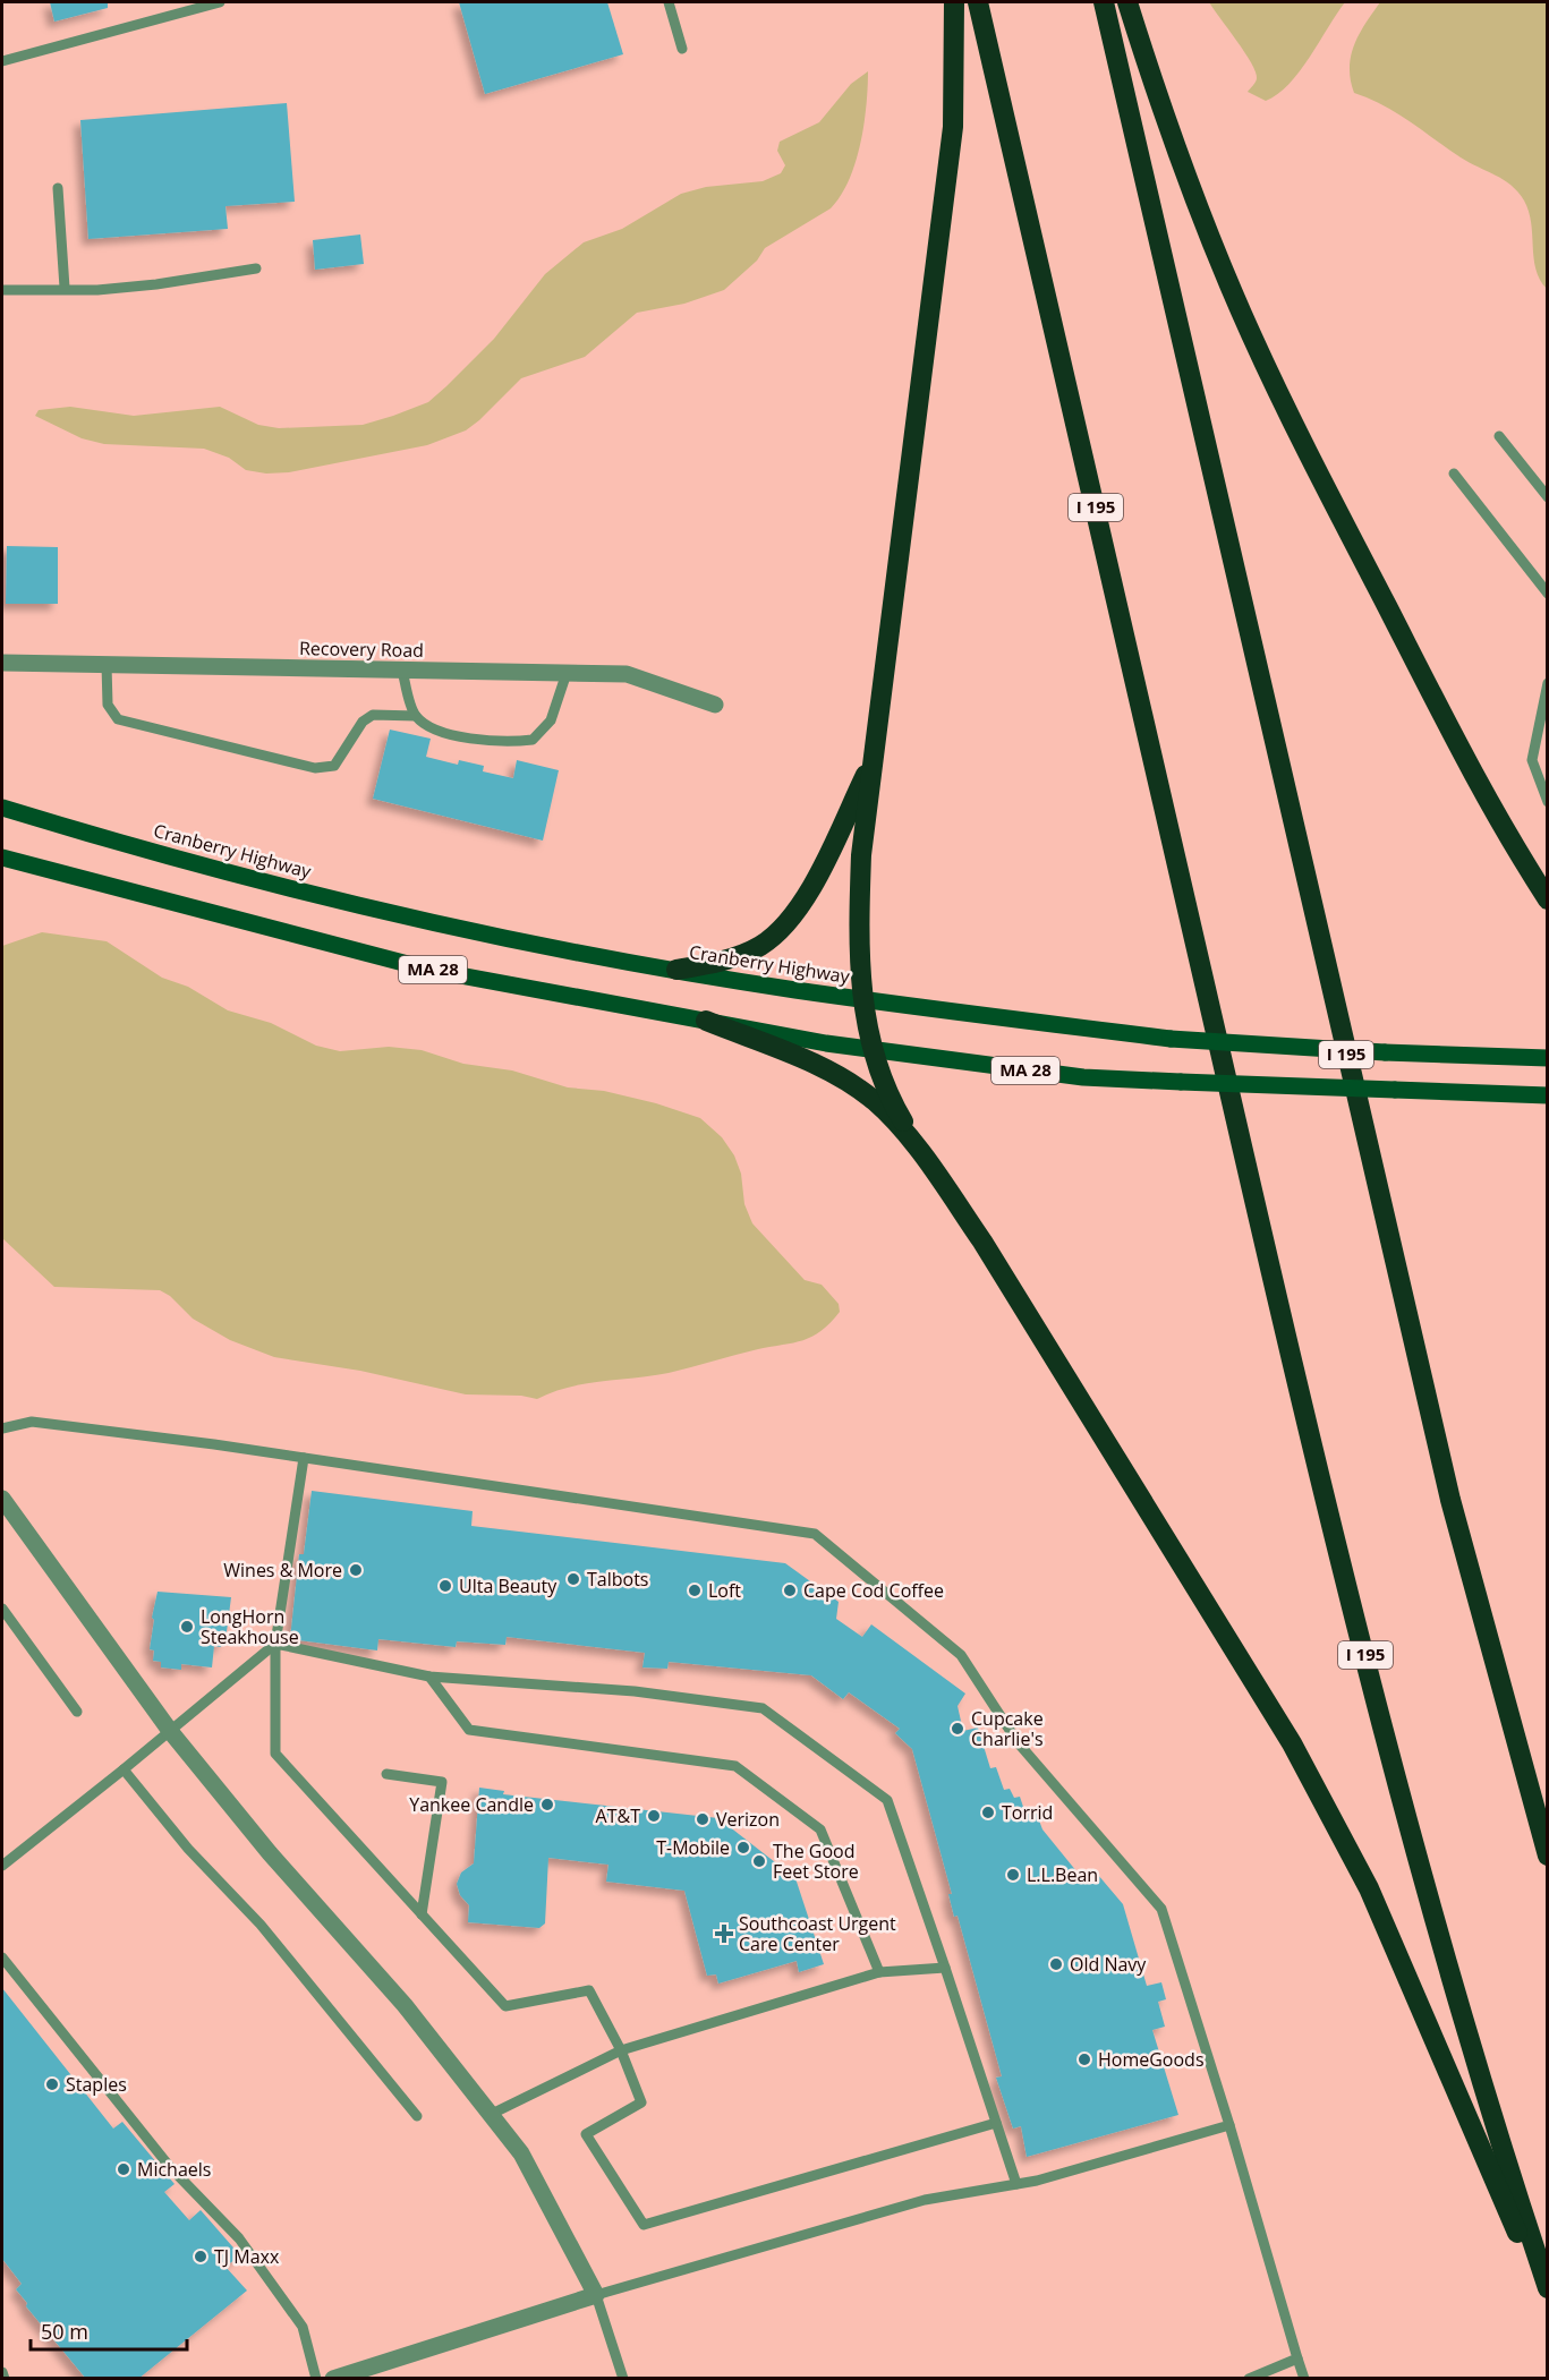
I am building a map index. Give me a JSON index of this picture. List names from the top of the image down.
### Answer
{
  "streets": {
    "highway": ["I 195"],
    "main road": ["Cranberry Highway", "MA 28"],
    "street": ["Recovery Road"]
  },
  "places": {
    "other": [
      "Wines & More",
      "Talbots",
      "Ulta Beauty",
      "Loft",
      "Cape Cod Coffee",
      "LongHorn Steakhouse",
      "Cupcake Charlie's",
      "Yankee Candle",
      "Torrid",
      "AT&T",
      "Verizon",
      "T-Mobile",
      "The Good Feet Store",
      "L.L.Bean",
      "Old Navy",
      "HomeGoods",
      "Staples",
      "Michaels",
      "TJ Maxx"
    ],
    "health": ["Southcoast Urgent Care Center"]
  },
  "scale_bar": "50 m"
}
